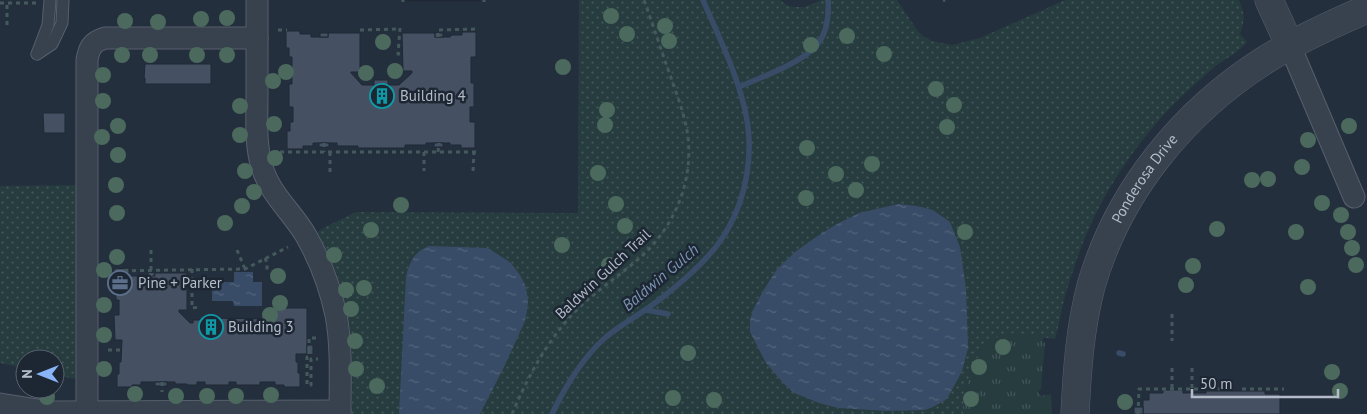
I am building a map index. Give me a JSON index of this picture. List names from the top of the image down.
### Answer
{
  "streets": {
    "street": ["Ponderosa Drive"],
    "path": ["Baldwin Gulch Trail"]
  },
  "water": ["Baldwin Gulch"],
  "places": {
    "building": ["Building 4", "Building 3"],
    "office": ["Pine + Parker"]
  },
  "scale_bar": "50 m",
  "north": "left"
}
